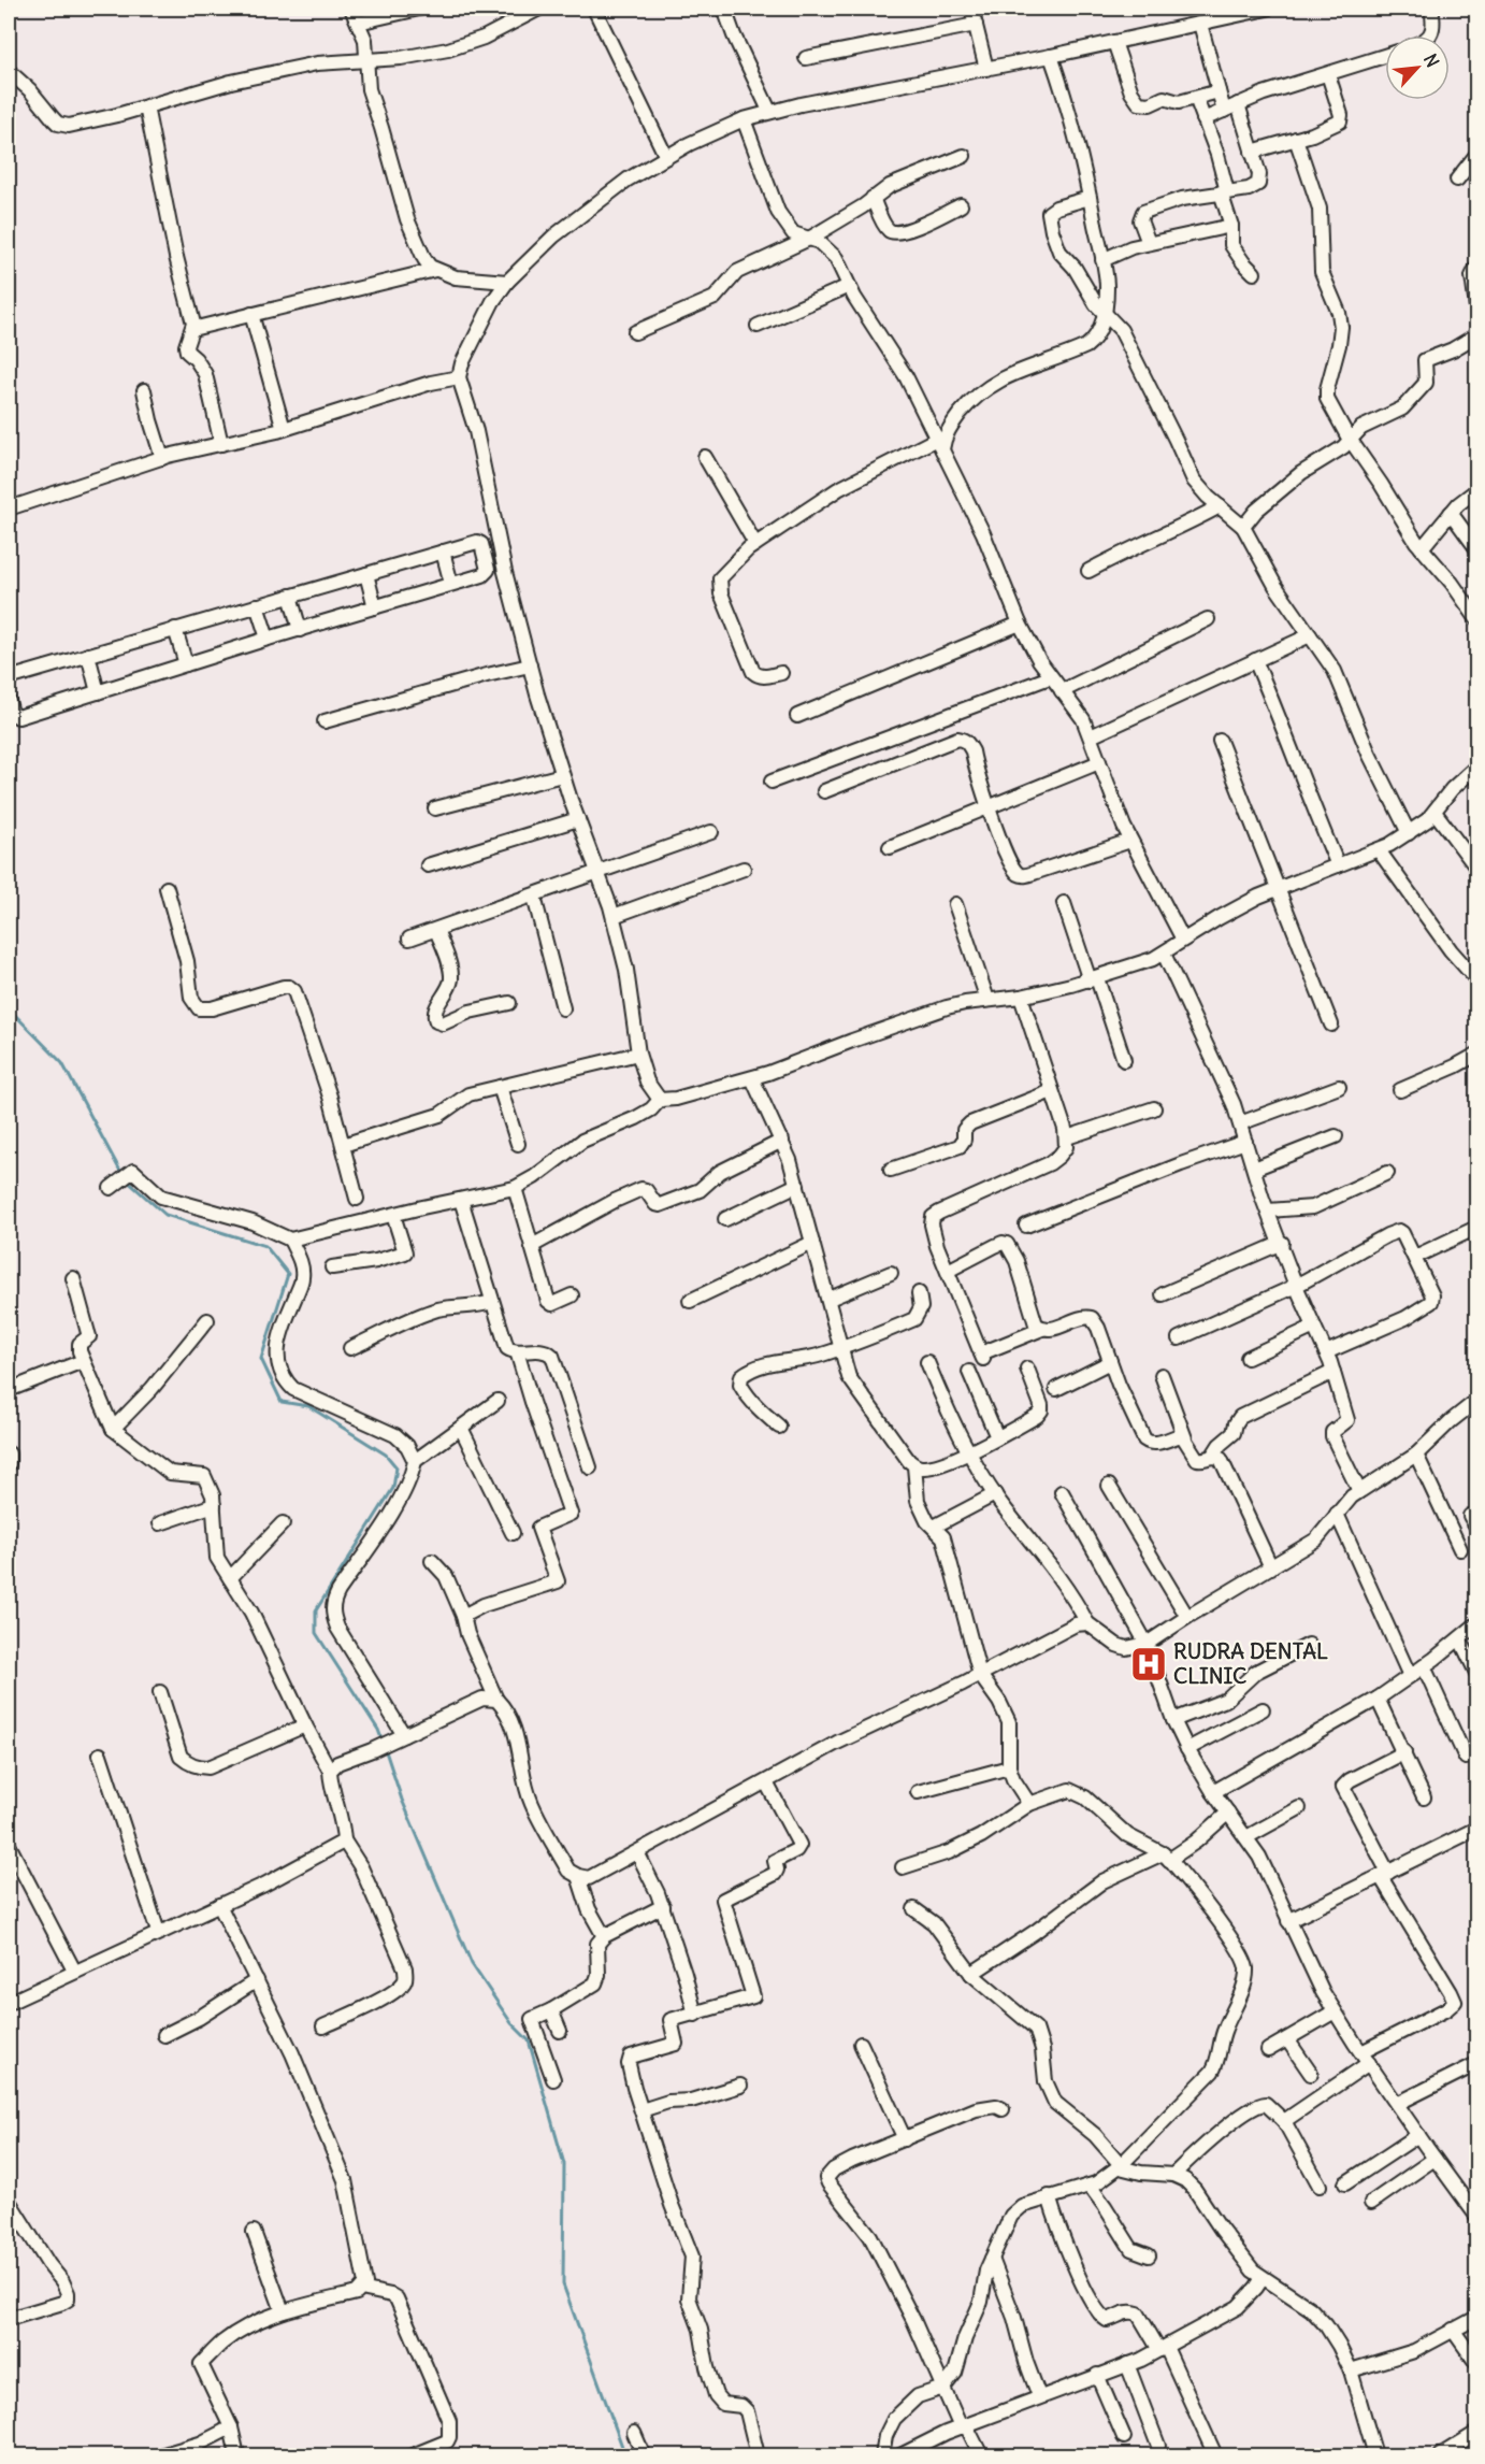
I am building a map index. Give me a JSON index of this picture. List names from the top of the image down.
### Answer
{
  "places": {
    "hospital": ["RUDRA DENTAL CLINIC"]
  },
  "north": "top right"
}
